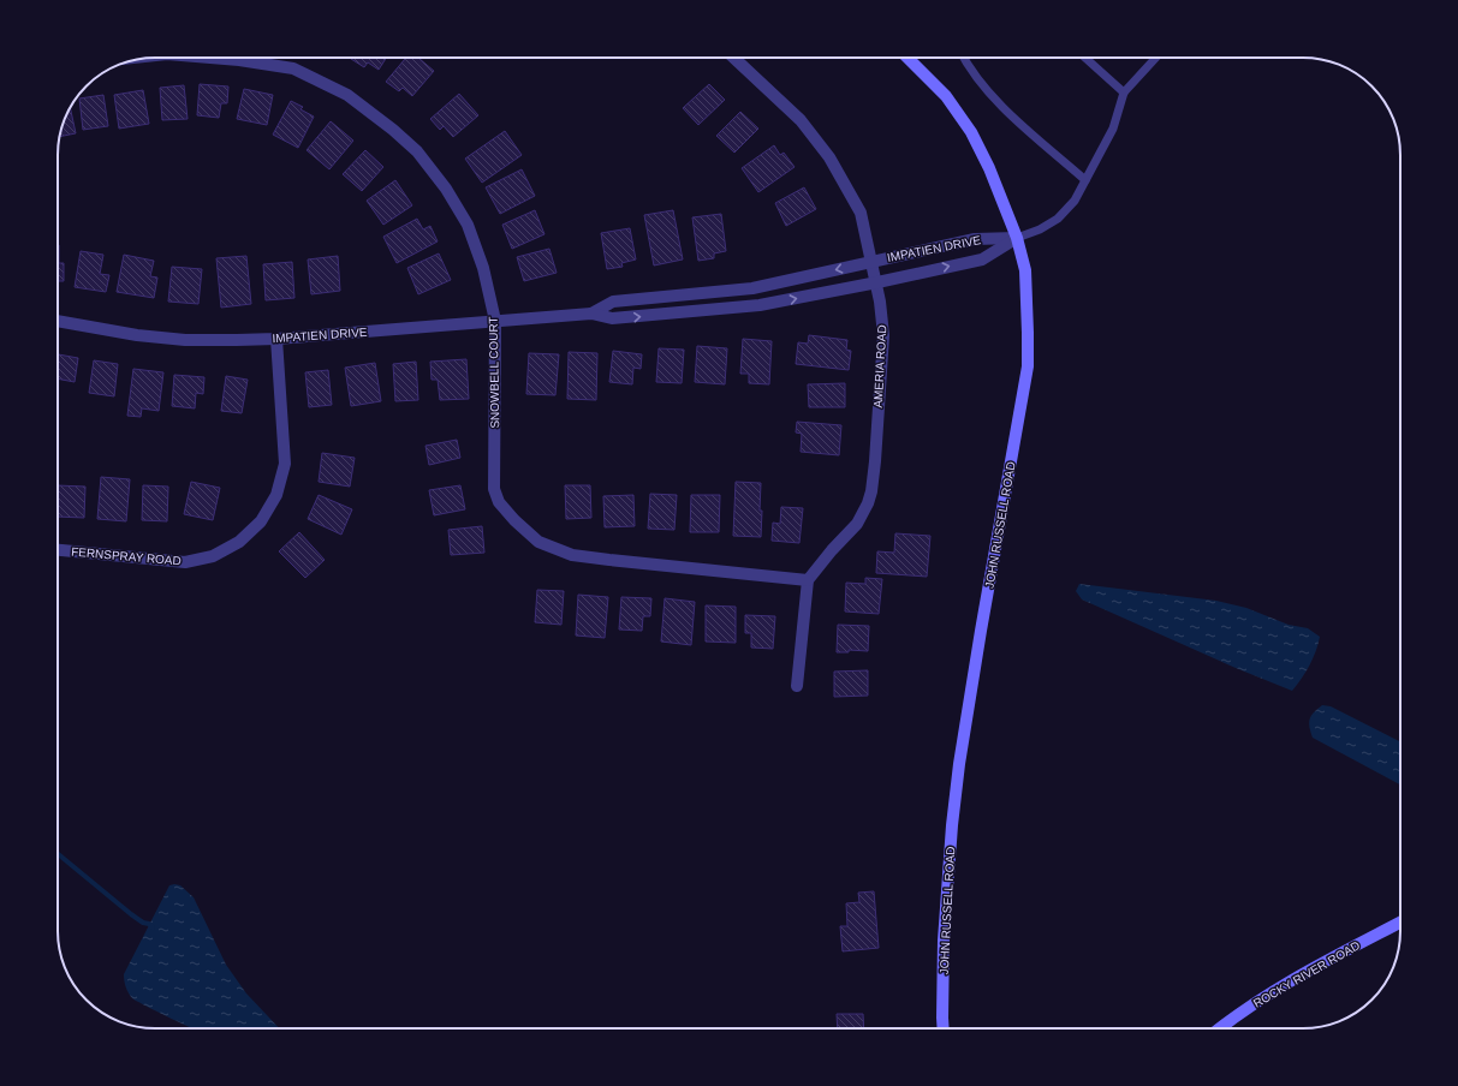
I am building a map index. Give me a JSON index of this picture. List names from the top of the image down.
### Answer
{
  "streets": {
    "street": [
      "IMPATIEN DRIVE",
      "AMERIA ROAD",
      "SNOWBELL COURT",
      "JOHN RUSSELL ROAD",
      "FERNSPRAY ROAD",
      "ROCKY RIVER ROAD"
    ]
  },
  "crossings": [
    ["IMPATIEN DRIVE", "AMERIA ROAD"],
    ["IMPATIEN DRIVE", "SNOWBELL COURT"],
    ["IMPATIEN DRIVE", "JOHN RUSSELL ROAD"],
    ["IMPATIEN DRIVE", "FERNSPRAY ROAD"],
    ["AMERIA ROAD", "SNOWBELL COURT"]
  ]
}
